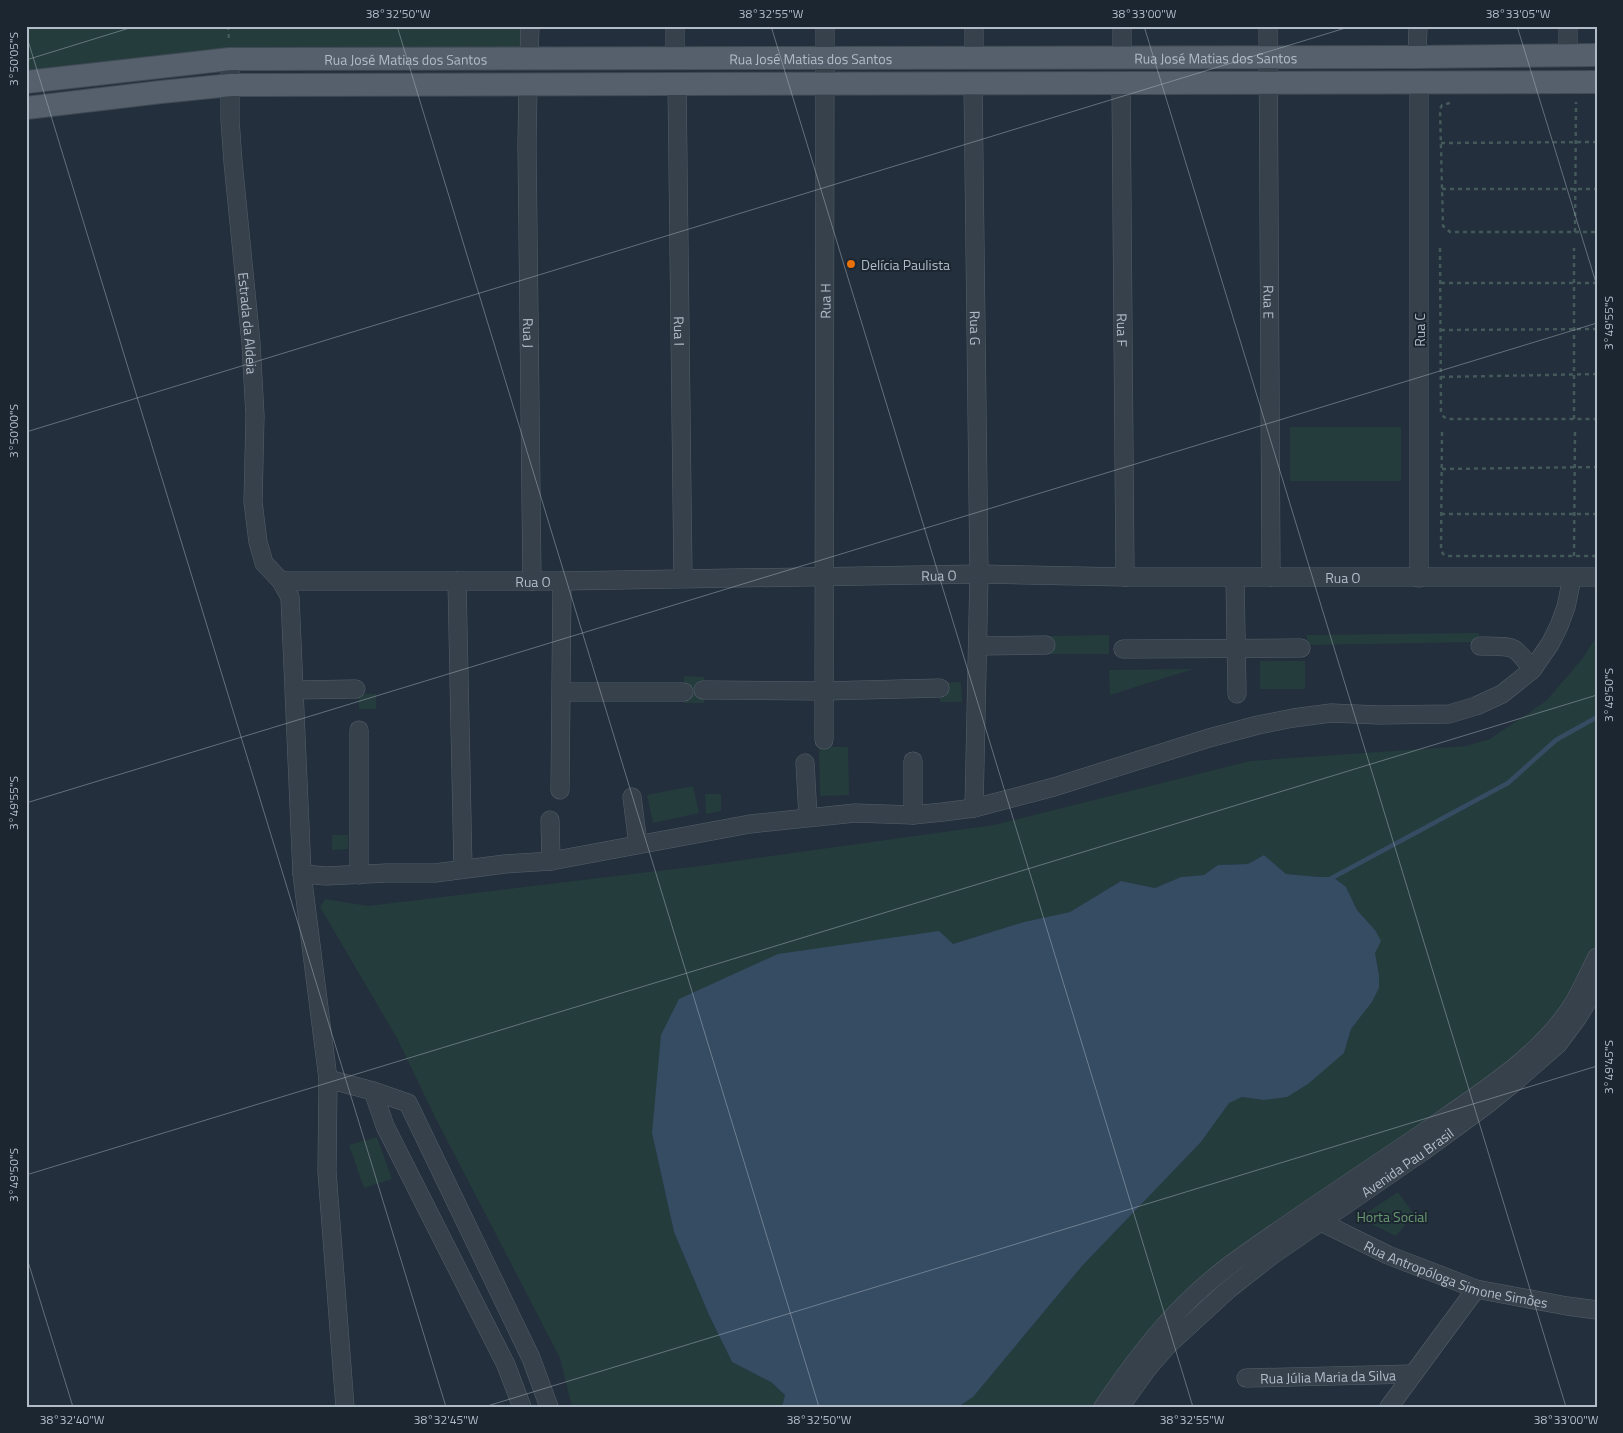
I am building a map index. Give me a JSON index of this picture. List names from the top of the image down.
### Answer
{
  "streets": {
    "main road": ["Rua José Matias dos Santos"],
    "street": [
      "Rua H",
      "Rua E",
      "Estrada da Aldeia",
      "Rua G",
      "Rua F",
      "Rua C",
      "Rua I",
      "Rua J",
      "Rua O",
      "Avenida Pau Brasil",
      "Rua Antropóloga Simone Simões",
      "Rua Júlia Maria da Silva"
    ]
  },
  "crossings": [
    ["Rua José Matias dos Santos", "Rua H"],
    ["Rua José Matias dos Santos", "Rua E"],
    ["Rua José Matias dos Santos", "Estrada da Aldeia"],
    ["Rua José Matias dos Santos", "Rua G"],
    ["Rua José Matias dos Santos", "Rua F"],
    ["Rua José Matias dos Santos", "Rua C"],
    ["Rua José Matias dos Santos", "Rua I"],
    ["Rua José Matias dos Santos", "Rua J"],
    ["Rua H", "Rua O"],
    ["Rua E", "Rua O"],
    ["Estrada da Aldeia", "Rua O"],
    ["Rua G", "Rua O"],
    ["Rua F", "Rua O"],
    ["Rua C", "Rua O"],
    ["Rua I", "Rua O"],
    ["Rua J", "Rua O"],
    ["Avenida Pau Brasil", "Rua Antropóloga Simone Simões"]
  ],
  "parks": ["Horta Social"],
  "places": ["Delícia Paulista"],
  "coordinates": [
    "38°32'50\"W",
    "38°32'55\"W",
    "38°33'00\"W",
    "38°33'05\"W",
    "3°50'05\"S",
    "3°49'55\"S",
    "3°50'00\"S",
    "3°49'50\"S",
    "3°49'45\"S",
    "38°32'40\"W",
    "38°32'45\"W"
  ]
}
